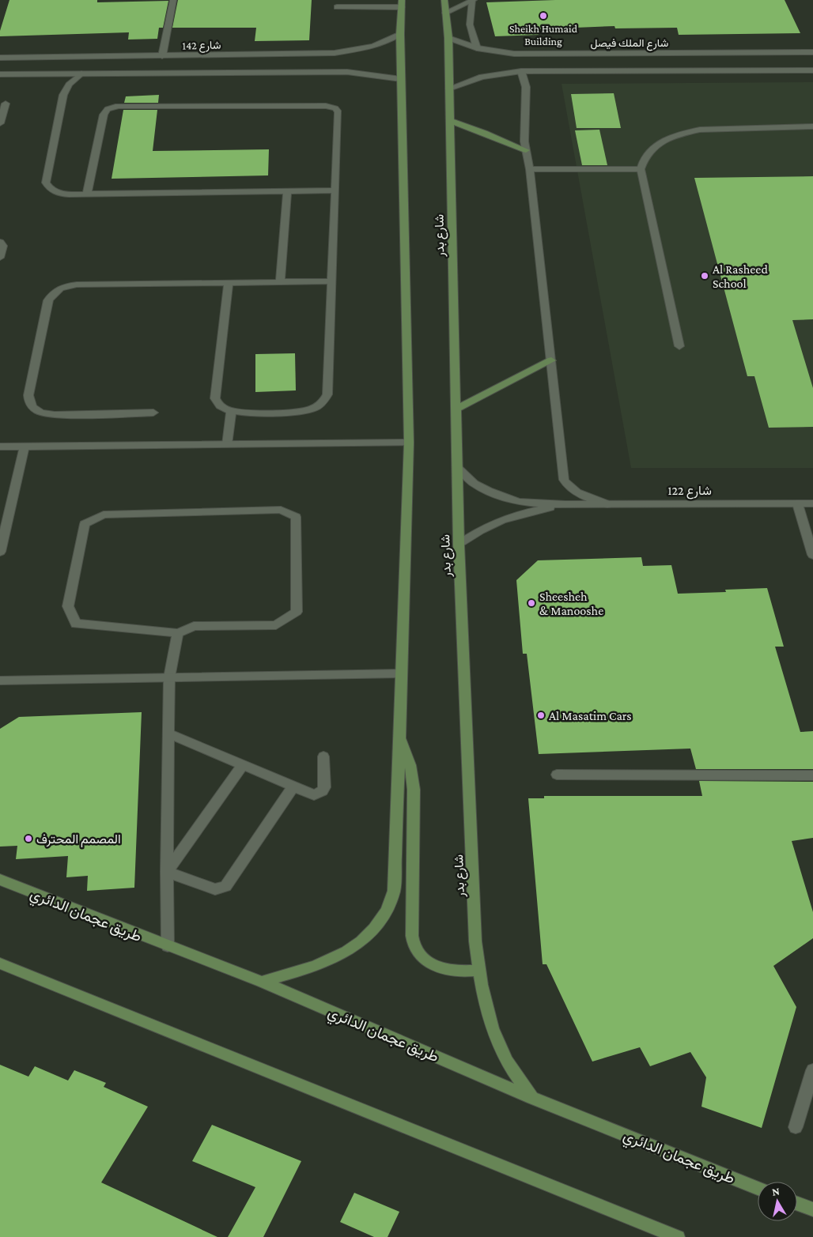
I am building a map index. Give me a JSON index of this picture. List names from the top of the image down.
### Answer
{
  "streets": {
    "main road": ["شارع بدر", "طريق عجمان الدائري"],
    "street": ["شارع الملك فيصل", "شارع 142", "شارع 122"]
  },
  "crossings": [
    ["شارع الملك فيصل", "شارع بدر"],
    ["شارع بدر", "شارع 122"],
    ["شارع بدر", "طريق عجمان الدائري"]
  ],
  "places": [
    "Sheikh Humaid Building",
    "Al Rasheed School",
    "Sheesheh & Manooshe",
    "Al Masatim Cars",
    "المصمم المحترف"
  ],
  "north": "top"
}
